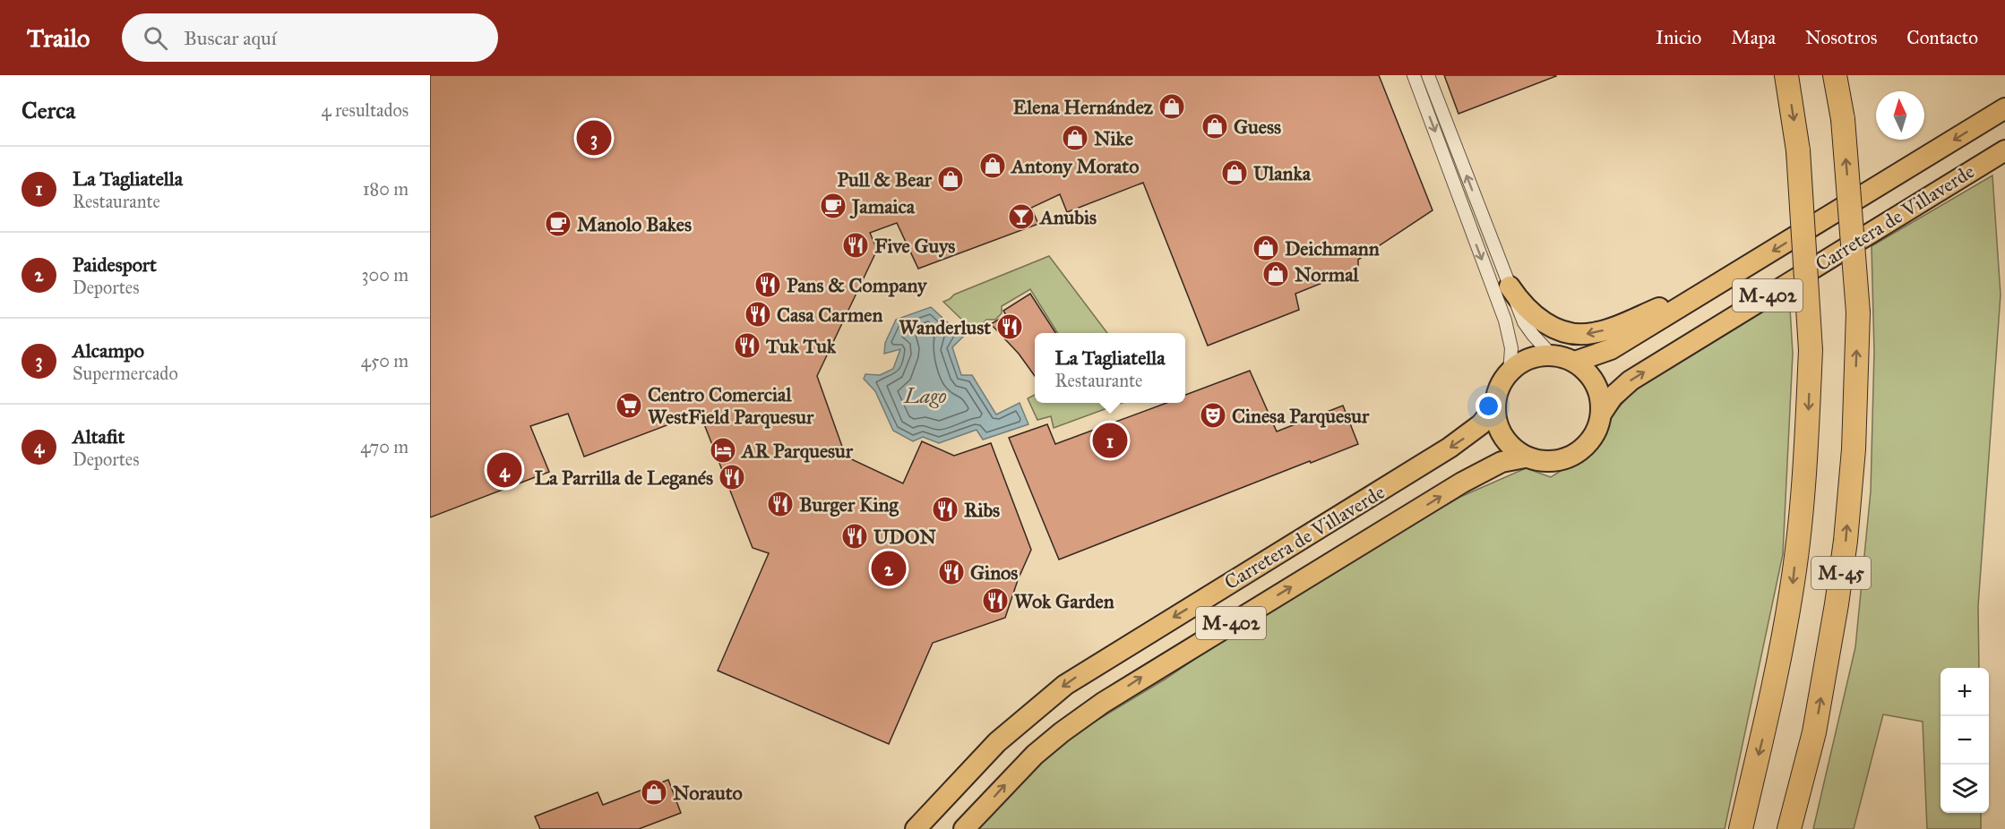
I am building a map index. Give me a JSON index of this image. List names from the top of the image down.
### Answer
{
  "streets": {
    "highway": ["Carretera de Villaverde", "M-402", "M-45"]
  },
  "crossings": [
    ["Carretera de Villaverde", "M-402"]
  ],
  "water": ["Lago"],
  "places": {
    "shop": [
      "Elena Hernández",
      "Guess",
      "Nike",
      "Antony Morato",
      "Ulanka",
      "Pull & Bear",
      "Deichmann",
      "Normal",
      "Norauto"
    ],
    "cafe": ["Jamaica", "Manolo Bakes"],
    "bar": ["Anubis"],
    "restaurant": [
      "Five Guys",
      "Pans & Company",
      "Casa Carmen",
      "Wanderlust",
      "Tuk Tuk",
      "La Parrilla de Leganés",
      "Burger King",
      "Ribs",
      "UDON",
      "Ginos",
      "Wok Garden"
    ],
    "supermarket": ["Centro Comercial WestField Parquesur"],
    "theatre": ["Cinesa Parquesur"],
    "hotel": ["AR Parquesur"]
  },
  "north": "top",
  "page": {
    "header": "Trailo",
    "search": "Buscar aquí",
    "nav": [
      "Inicio",
      "Mapa",
      "Nosotros",
      "Contacto"
    ],
    "heading": ["Cerca", "4 resultados"],
    "pins": [
      "3",
      "1",
      "4",
      "2"
    ],
    "list": [
      {
        "mark": "1",
        "name": "La Tagliatella",
        "note": "Restaurante",
        "value": "180 m"
      },
      {
        "mark": "2",
        "name": "Paidesport",
        "note": "Deportes",
        "value": "300 m"
      },
      {
        "mark": "3",
        "name": "Alcampo",
        "note": "Supermercado",
        "value": "450 m"
      },
      {
        "mark": "4",
        "name": "Altafit",
        "note": "Deportes",
        "value": "470 m"
      }
    ],
    "popup": ["La Tagliatella", "Restaurante"],
    "map_buttons": ["+", "−"]
  }
}
